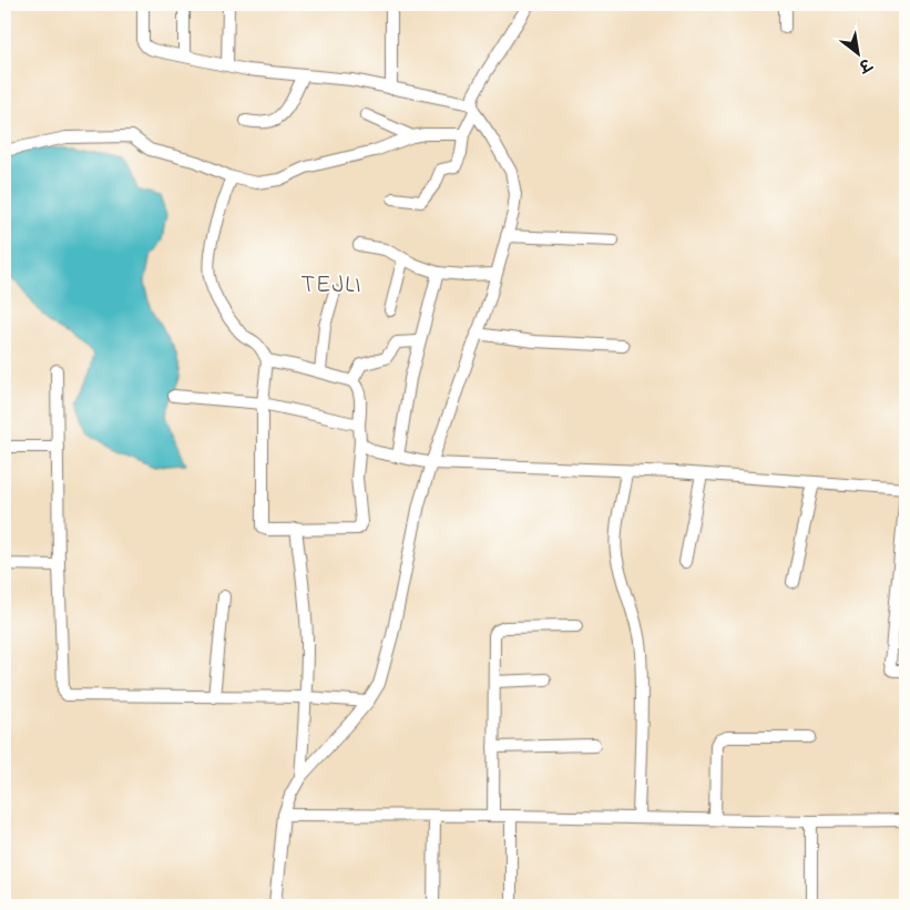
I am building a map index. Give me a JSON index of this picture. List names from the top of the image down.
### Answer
{
  "districts": ["TEJLI"],
  "north": "bottom right"
}
